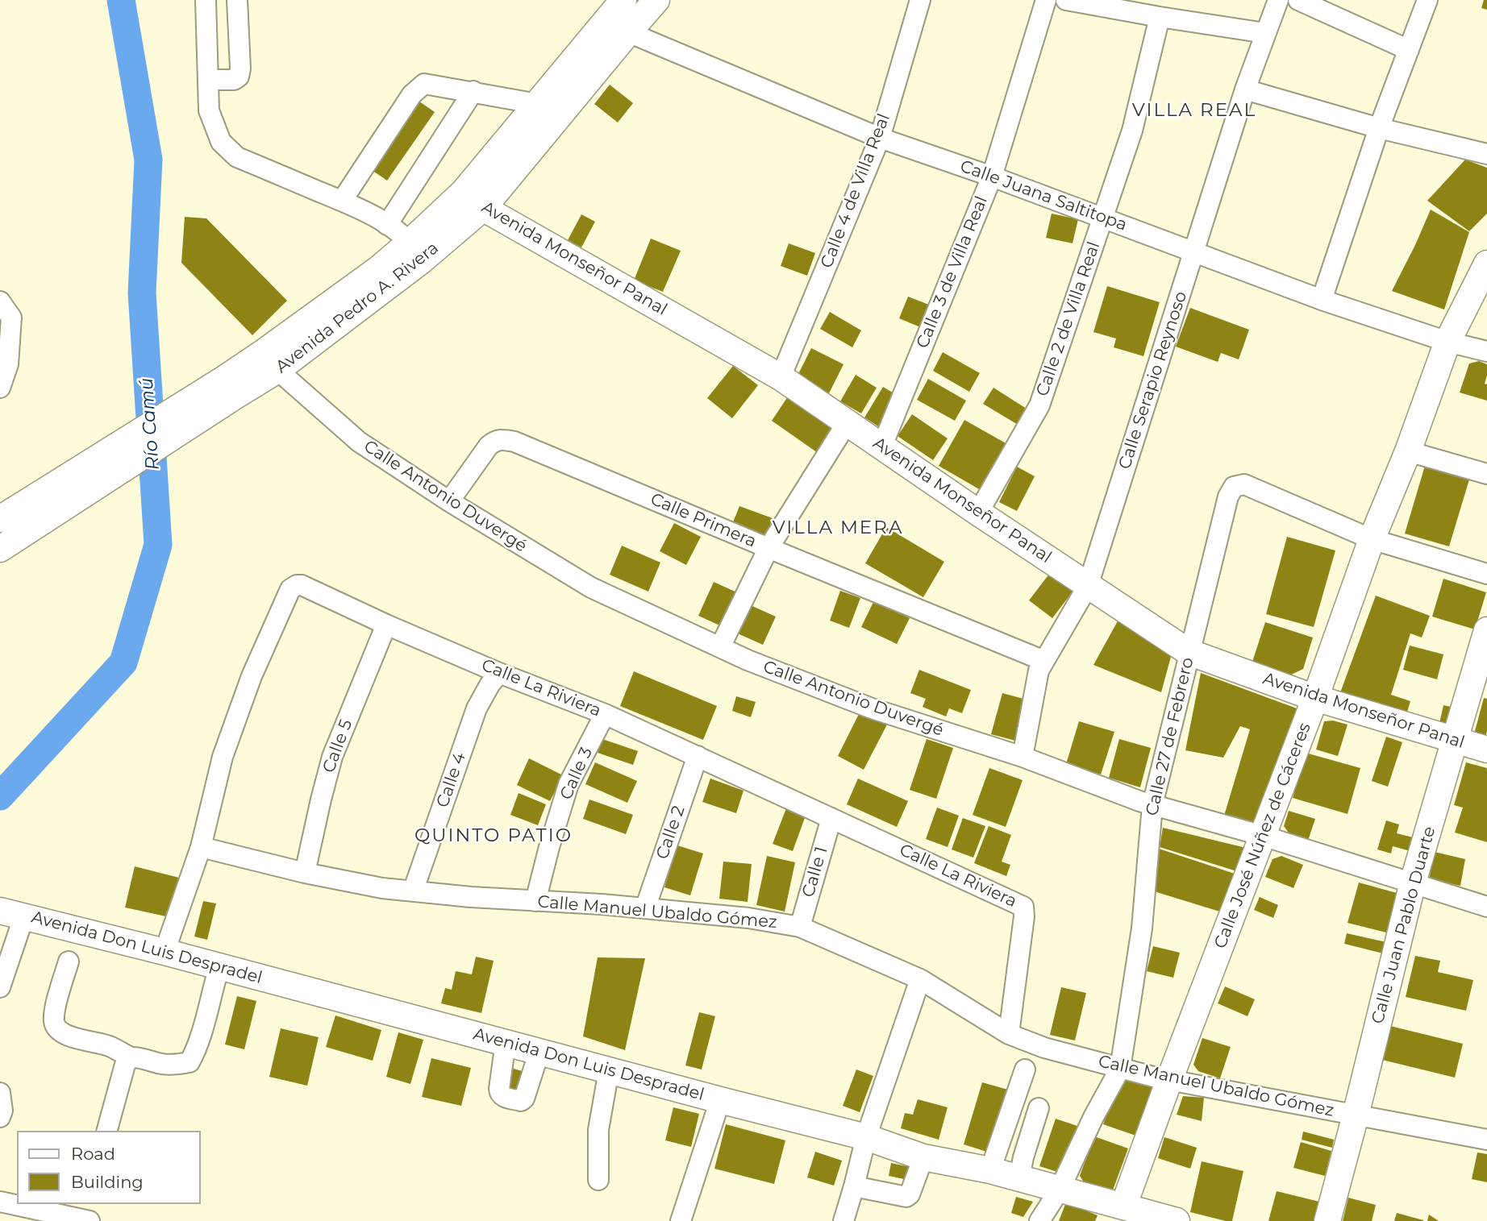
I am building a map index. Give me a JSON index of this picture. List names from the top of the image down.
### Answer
{
  "streets": {
    "main road": [
      "Avenida Monseñor Panal",
      "Avenida Pedro A. Rivera",
      "Calle José Núñez de Cáceres",
      "Calle Juan Pablo Duarte",
      "Avenida Don Luis Despradel"
    ],
    "street": [
      "Calle 4 de Villa Real",
      "Calle Juana Saltitopa",
      "Calle 3 de Villa Real",
      "Calle 2 de Villa Real",
      "Calle Serapio Reynoso",
      "Calle Antonio Duvergé",
      "Calle Primera",
      "Calle La Riviera",
      "Calle 27 de Febrero",
      "Calle 5",
      "Calle 3",
      "Calle 4",
      "Calle 2",
      "Calle 1",
      "Calle Manuel Ubaldo Gómez"
    ]
  },
  "crossings": [
    ["Calle 4 de Villa Real", "Calle Juana Saltitopa"],
    ["Calle 4 de Villa Real", "Avenida Monseñor Panal"],
    ["Calle Juana Saltitopa", "Calle 3 de Villa Real"],
    ["Calle Juana Saltitopa", "Avenida Pedro A. Rivera"],
    ["Calle Juana Saltitopa", "Calle 2 de Villa Real"],
    ["Calle Juana Saltitopa", "Calle Serapio Reynoso"],
    ["Calle Juana Saltitopa", "Calle José Núñez de Cáceres"],
    ["Avenida Monseñor Panal", "Calle 3 de Villa Real"],
    ["Avenida Monseñor Panal", "Avenida Pedro A. Rivera"],
    ["Avenida Monseñor Panal", "Calle 2 de Villa Real"],
    ["Avenida Monseñor Panal", "Calle Serapio Reynoso"],
    ["Avenida Monseñor Panal", "Calle 27 de Febrero"],
    ["Avenida Monseñor Panal", "Calle José Núñez de Cáceres"],
    ["Avenida Monseñor Panal", "Calle Juan Pablo Duarte"],
    ["Avenida Pedro A. Rivera", "Calle Antonio Duvergé"],
    ["Calle Serapio Reynoso", "Calle Antonio Duvergé"],
    ["Calle Serapio Reynoso", "Calle Primera"],
    ["Calle Antonio Duvergé", "Calle Primera"],
    ["Calle Antonio Duvergé", "Calle 27 de Febrero"],
    ["Calle Antonio Duvergé", "Calle José Núñez de Cáceres"],
    ["Calle Antonio Duvergé", "Calle Juan Pablo Duarte"],
    ["Calle La Riviera", "Calle 5"],
    ["Calle La Riviera", "Calle 3"],
    ["Calle La Riviera", "Calle 4"],
    ["Calle La Riviera", "Calle 2"],
    ["Calle La Riviera", "Calle 1"],
    ["Calle La Riviera", "Calle Manuel Ubaldo Gómez"],
    ["Calle La Riviera", "Avenida Don Luis Despradel"],
    ["Calle 27 de Febrero", "Calle José Núñez de Cáceres"],
    ["Calle 27 de Febrero", "Calle Manuel Ubaldo Gómez"],
    ["Calle 27 de Febrero", "Avenida Don Luis Despradel"],
    ["Calle 5", "Calle Manuel Ubaldo Gómez"],
    ["Calle 3", "Calle Manuel Ubaldo Gómez"],
    ["Calle 4", "Calle Manuel Ubaldo Gómez"],
    ["Calle 2", "Calle Manuel Ubaldo Gómez"],
    ["Calle José Núñez de Cáceres", "Calle Manuel Ubaldo Gómez"],
    ["Calle José Núñez de Cáceres", "Avenida Don Luis Despradel"],
    ["Calle 1", "Calle Manuel Ubaldo Gómez"],
    ["Calle Manuel Ubaldo Gómez", "Calle Juan Pablo Duarte"]
  ],
  "districts": ["VILLA REAL", "VILLA MERA", "QUINTO PATIO"],
  "water": ["Río Camú"],
  "legend": ["Road", "Building"]
}
